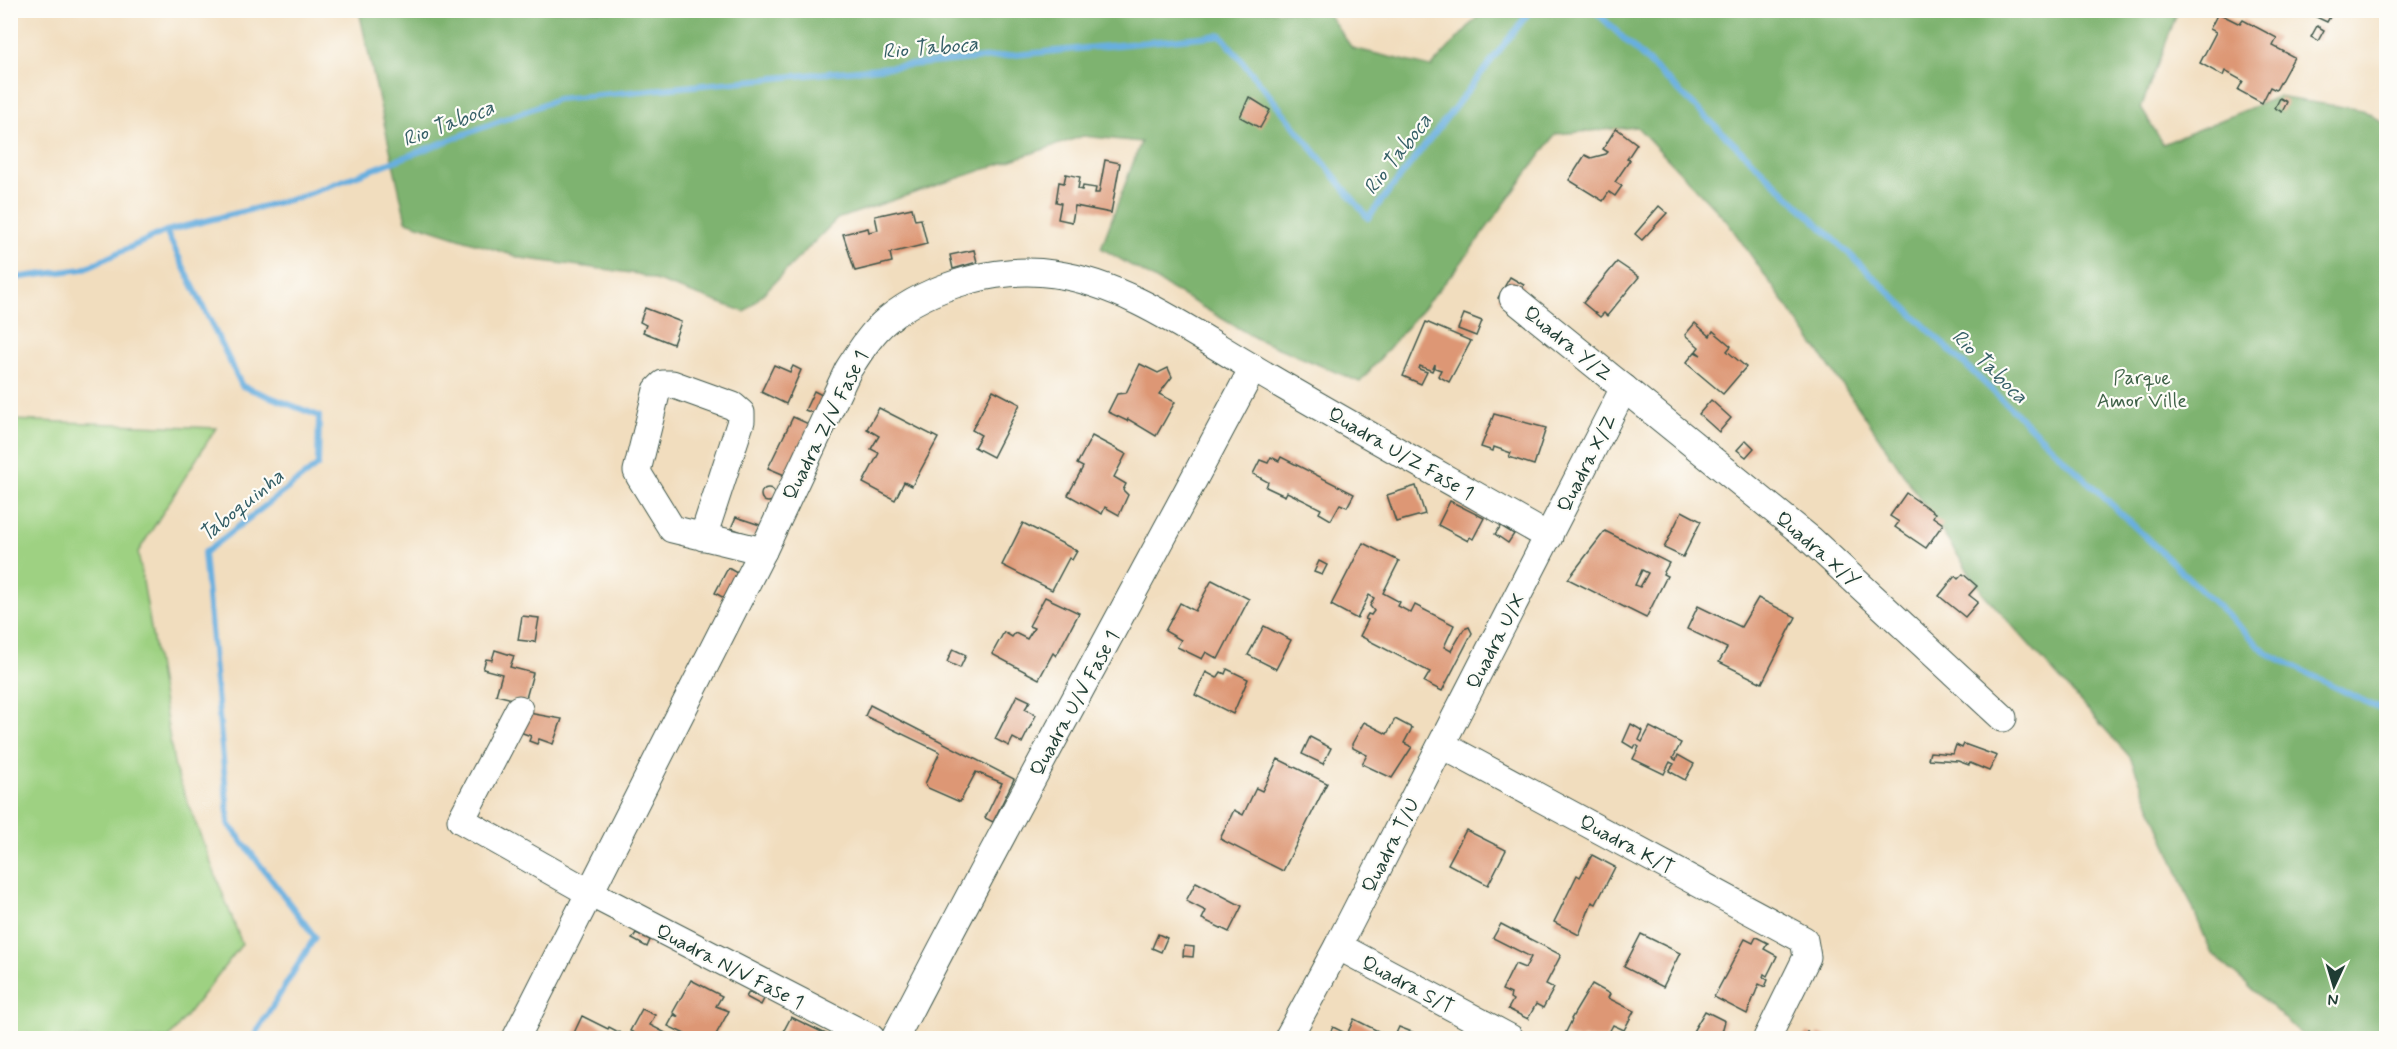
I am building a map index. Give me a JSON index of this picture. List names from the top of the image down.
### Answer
{
  "streets": {
    "street": [
      "Quadra Y/Z",
      "Quadra Z/V Fase 1",
      "Quadra U/Z Fase 1",
      "Quadra X/Z",
      "Quadra X/Y",
      "Quadra U/X",
      "Quadra U/V Fase 1",
      "Quadra K/T",
      "Quadra T/U",
      "Quadra N/V Fase 1",
      "Quadra S/T"
    ]
  },
  "crossings": [
    ["Quadra Y/Z", "Quadra X/Z"],
    ["Quadra Y/Z", "Quadra X/Y"],
    ["Quadra Z/V Fase 1", "Quadra U/Z Fase 1"],
    ["Quadra Z/V Fase 1", "Quadra U/V Fase 1"],
    ["Quadra Z/V Fase 1", "Quadra N/V Fase 1"],
    ["Quadra U/Z Fase 1", "Quadra X/Z"],
    ["Quadra U/Z Fase 1", "Quadra U/X"],
    ["Quadra U/Z Fase 1", "Quadra U/V Fase 1"],
    ["Quadra X/Z", "Quadra X/Y"],
    ["Quadra X/Z", "Quadra U/X"],
    ["Quadra U/X", "Quadra K/T"],
    ["Quadra U/X", "Quadra T/U"],
    ["Quadra K/T", "Quadra T/U"],
    ["Quadra T/U", "Quadra S/T"]
  ],
  "water": ["Rio Taboca", "Taboquinha"],
  "parks": ["Parque Amor Ville"],
  "north": "bottom"
}
